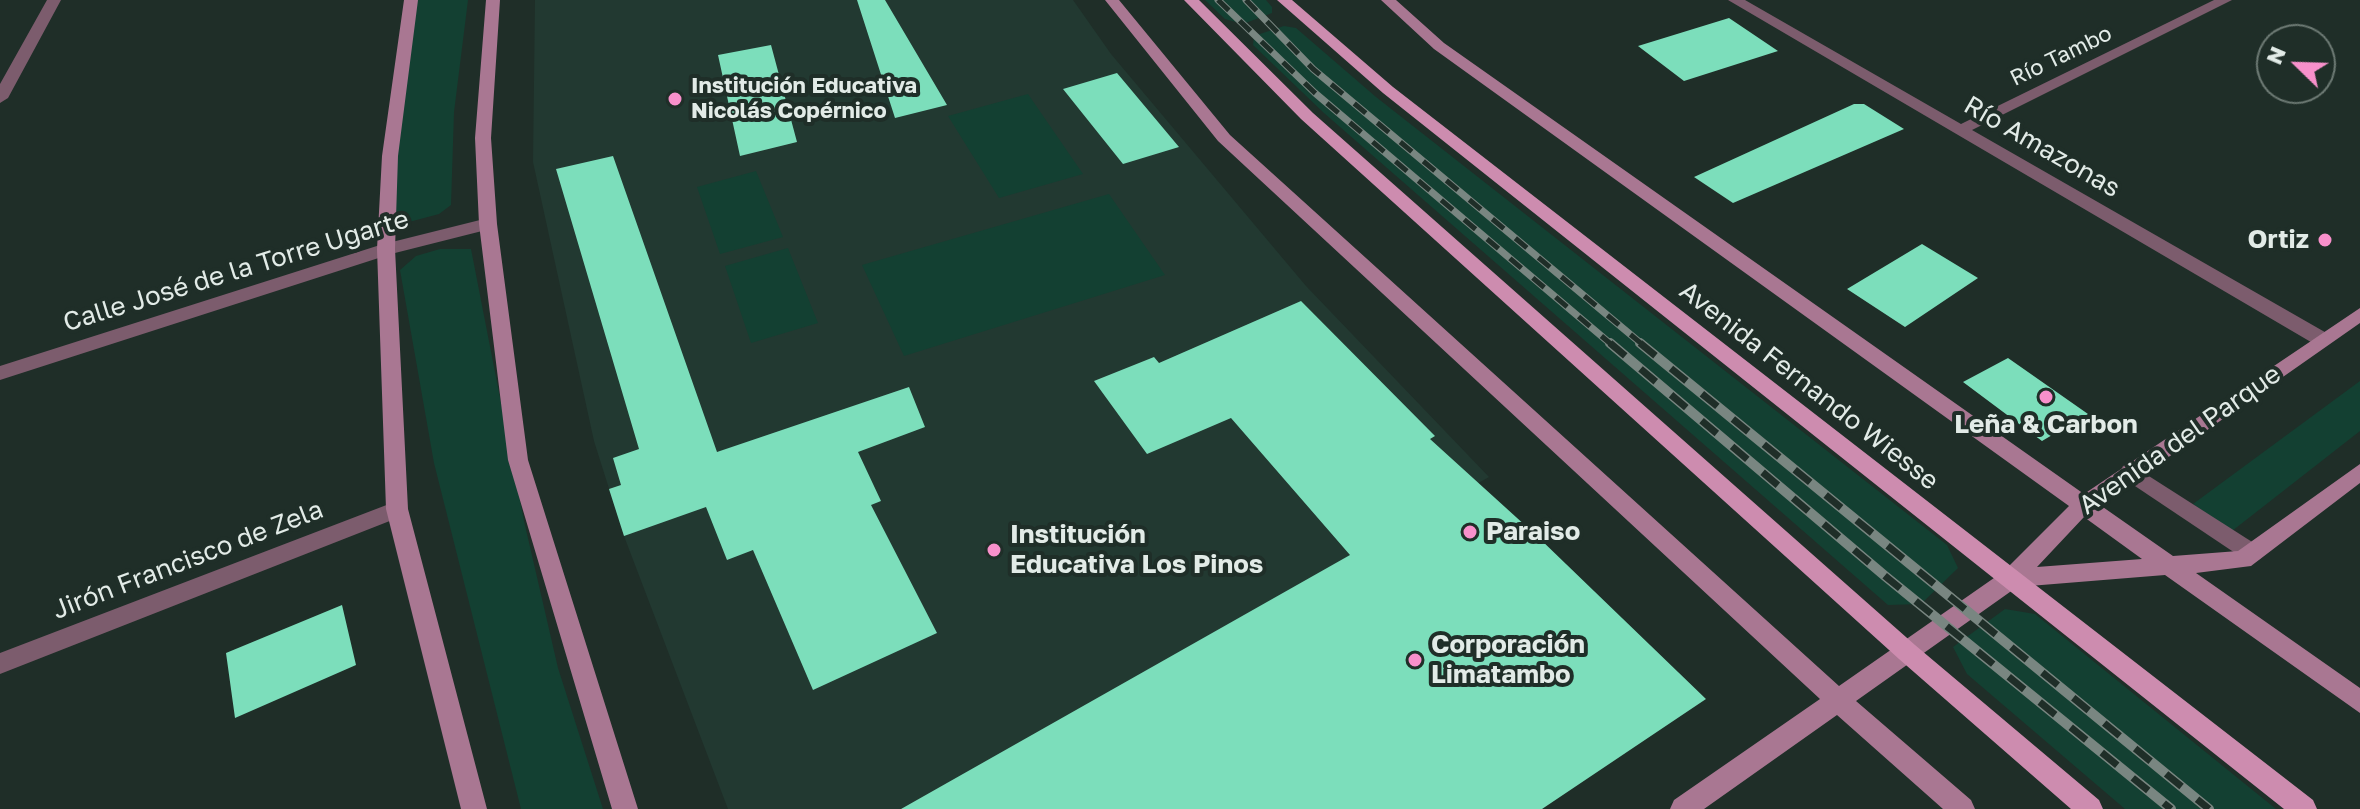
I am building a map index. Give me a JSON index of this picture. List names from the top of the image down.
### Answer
{
  "streets": {
    "main road": ["Avenida Fernando Wiesse", "Avenida del Parque"],
    "street": [
      "Río Tambo",
      "Río Amazonas",
      "Calle José de la Torre Ugarte",
      "Jirón Francisco de Zela"
    ]
  },
  "crossings": [
    ["Río Tambo", "Río Amazonas"],
    ["Río Amazonas", "Avenida del Parque"],
    ["Avenida Fernando Wiesse", "Avenida del Parque"]
  ],
  "places": [
    "Institución Educativa Nicolás Copérnico",
    "Ortiz",
    "Leña & Carbon",
    "Paraiso",
    "Institución Educativa Los Pinos",
    "Corporación Limatambo"
  ],
  "north": "top left"
}
